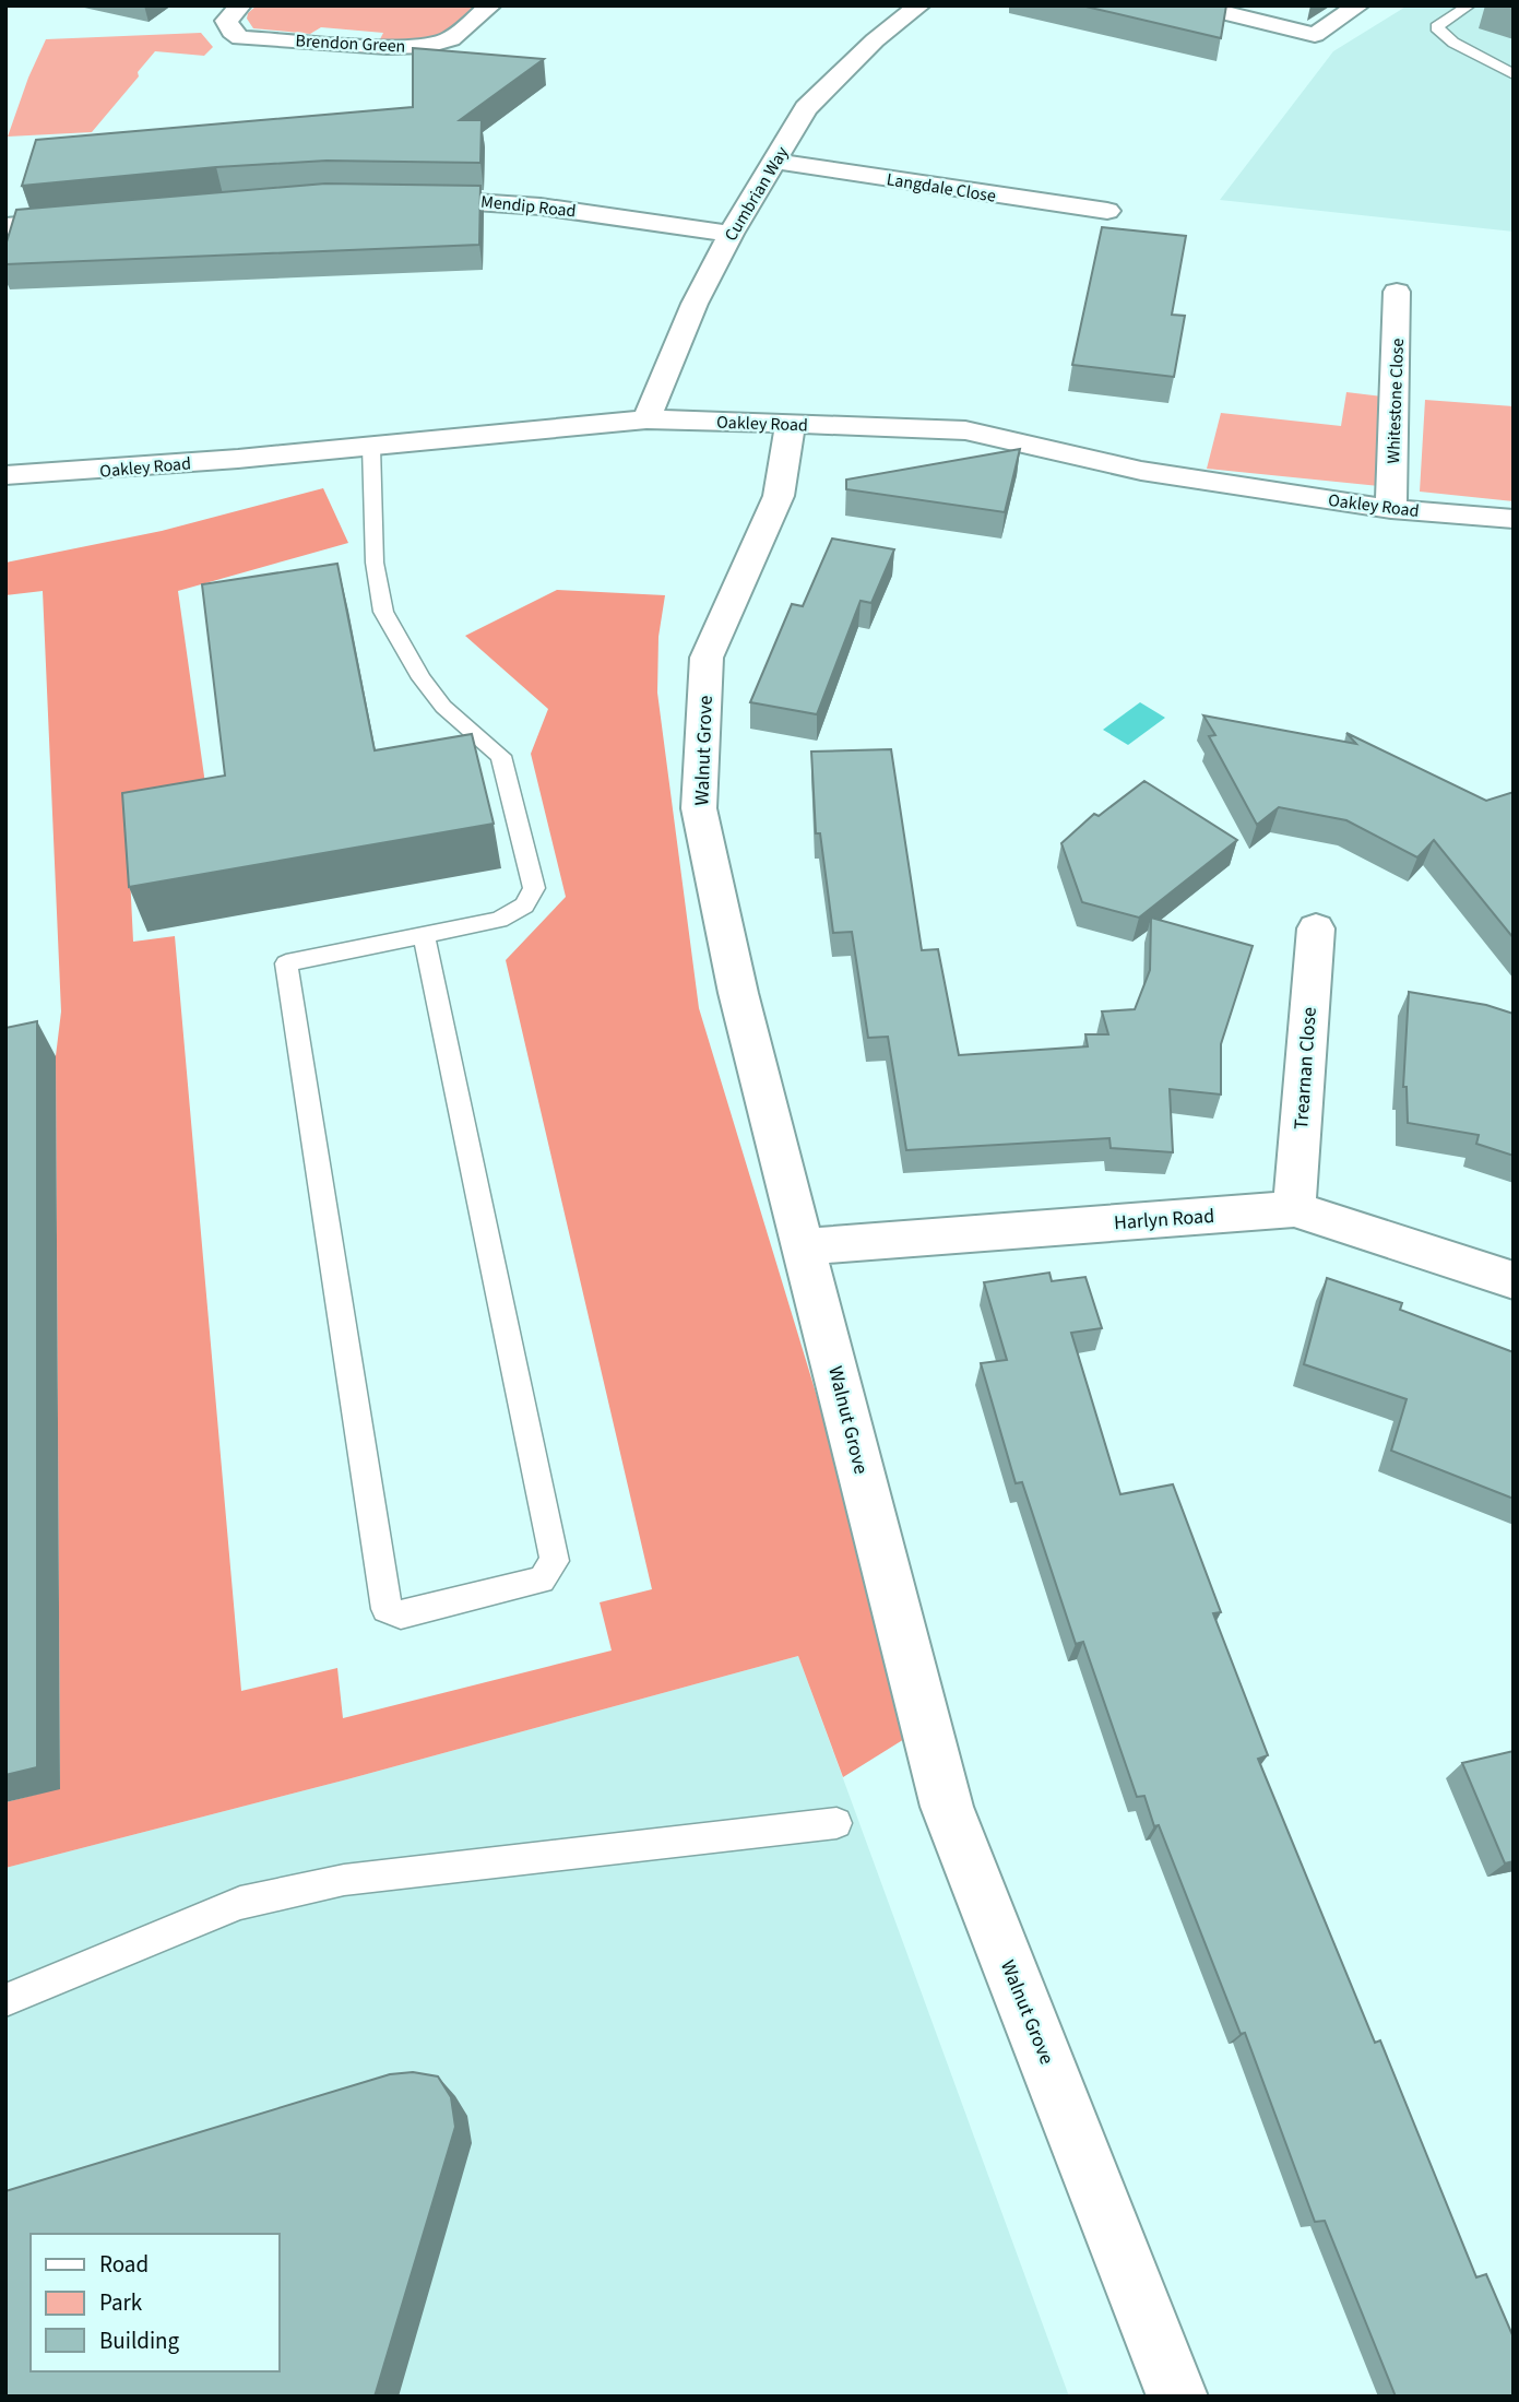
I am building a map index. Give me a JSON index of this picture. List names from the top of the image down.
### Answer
{
  "streets": {
    "street": [
      "Brendon Green",
      "Langdale Close",
      "Cumbrian Way",
      "Mendip Road",
      "Whitestone Close",
      "Oakley Road",
      "Walnut Grove",
      "Trearnan Close",
      "Harlyn Road"
    ]
  },
  "crossings": [
    ["Langdale Close", "Cumbrian Way"],
    ["Cumbrian Way", "Mendip Road"],
    ["Cumbrian Way", "Oakley Road"],
    ["Whitestone Close", "Oakley Road"],
    ["Oakley Road", "Walnut Grove"],
    ["Walnut Grove", "Harlyn Road"],
    ["Trearnan Close", "Harlyn Road"]
  ],
  "legend": ["Road", "Park", "Building"]
}
